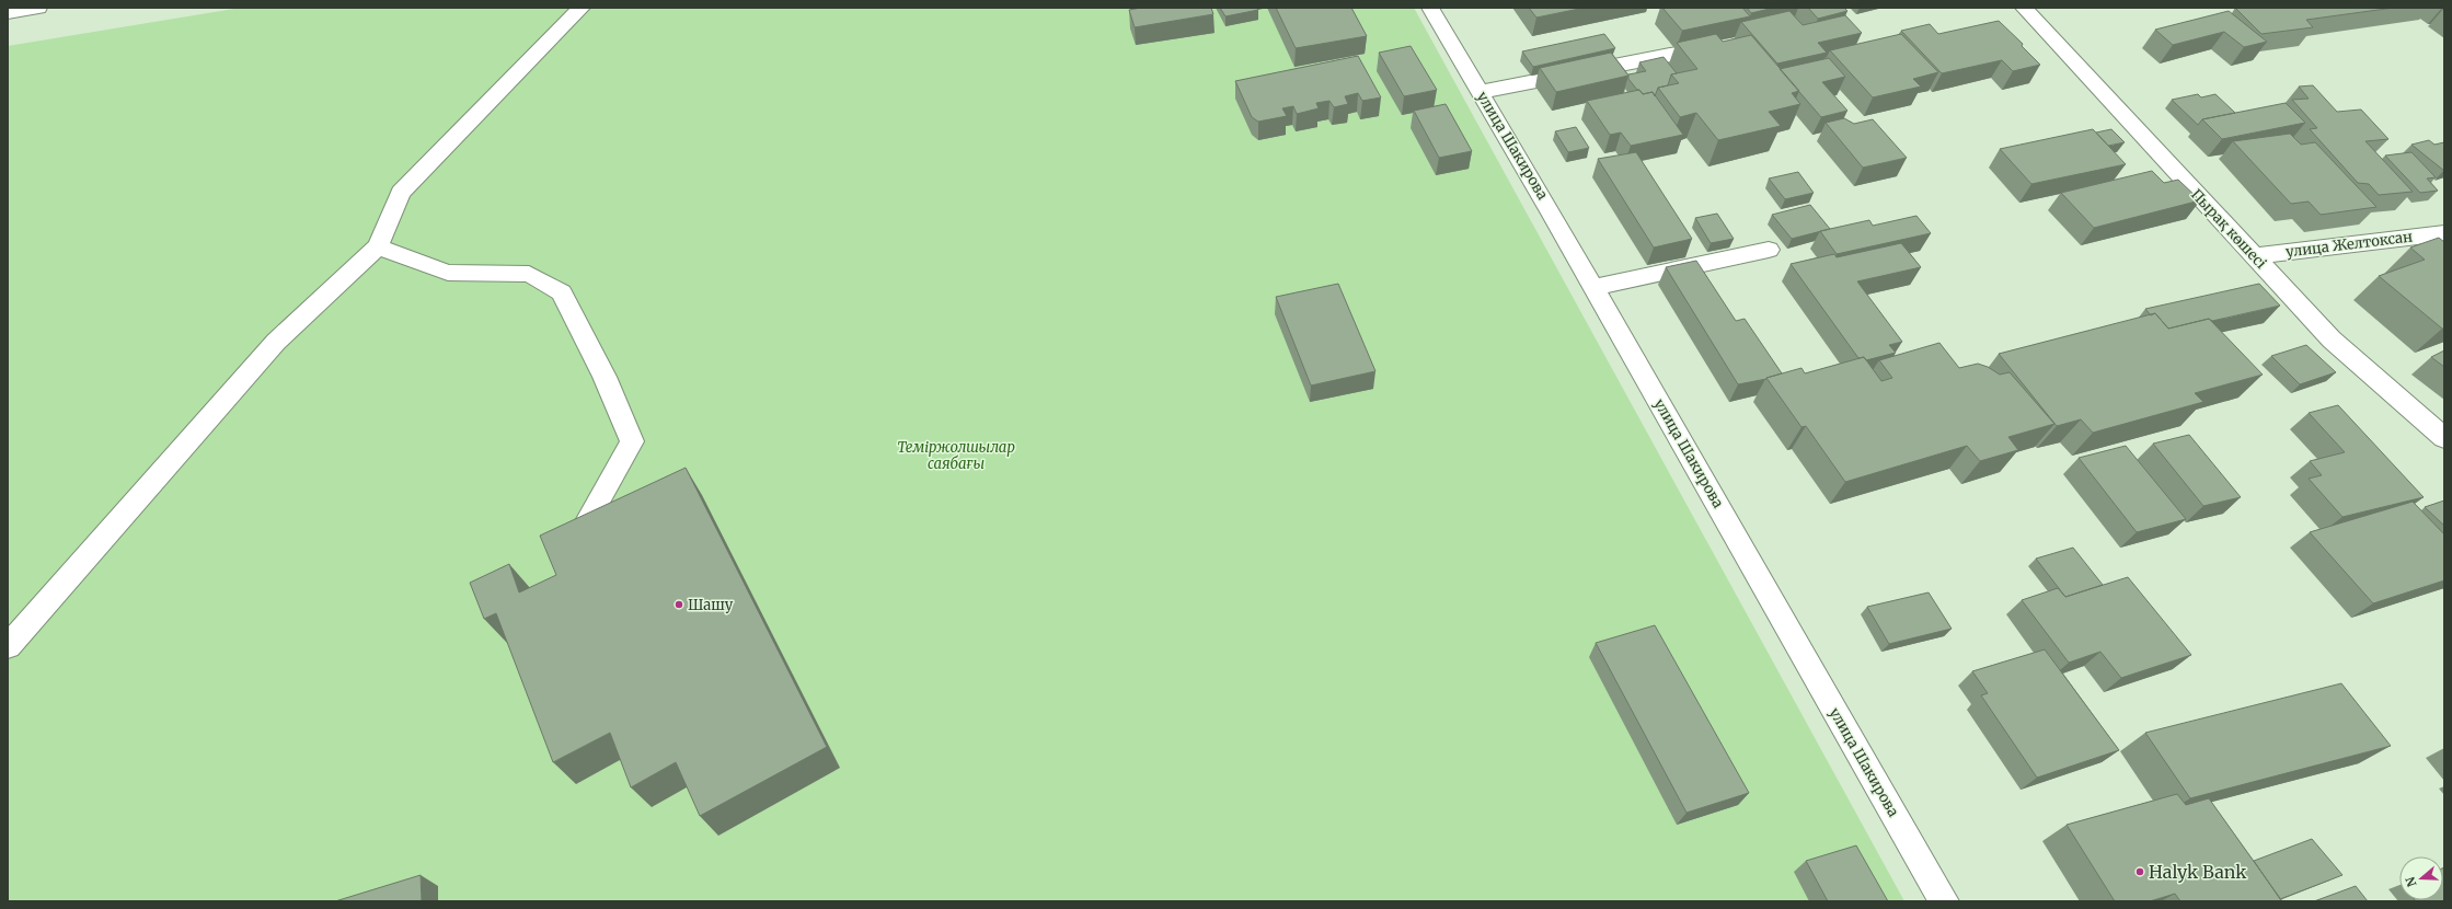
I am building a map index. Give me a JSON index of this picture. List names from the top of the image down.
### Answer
{
  "streets": {
    "street": ["улица Шакирова", "Пырақ көшесі", "улица Желтоксан"]
  },
  "crossings": [
    ["Пырақ көшесі", "улица Желтоксан"]
  ],
  "parks": ["Теміржолшылар саябағы"],
  "places": ["Шашу", "Halyk Bank"],
  "north": "left"
}
